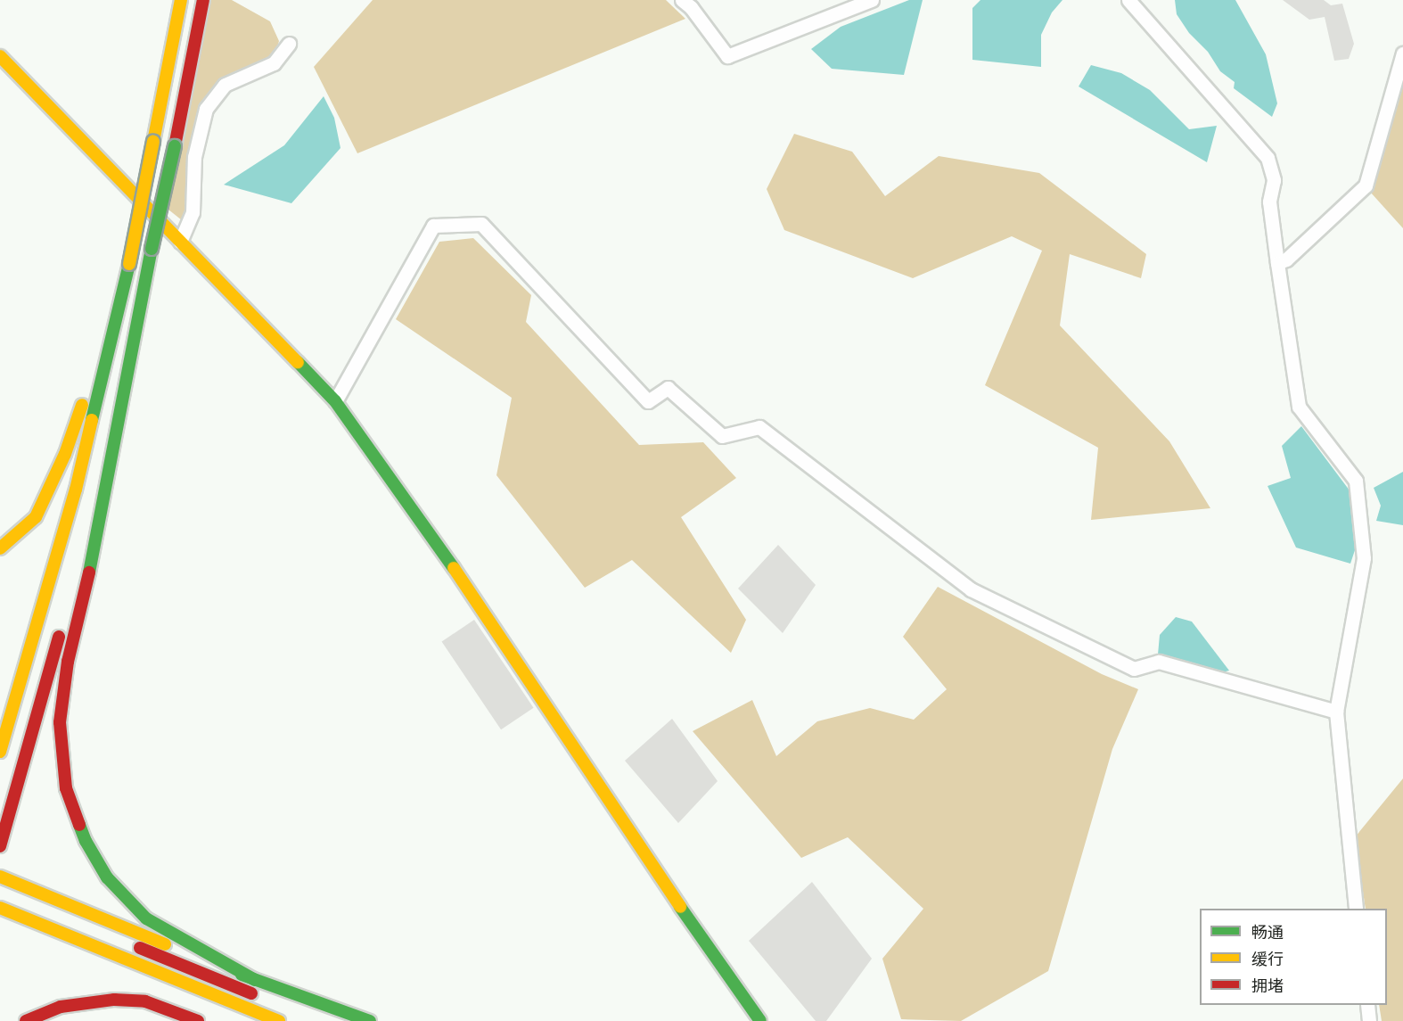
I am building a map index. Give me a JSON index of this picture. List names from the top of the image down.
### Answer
{
  "legend": ["畅通", "缓行", "拥堵"]
}
